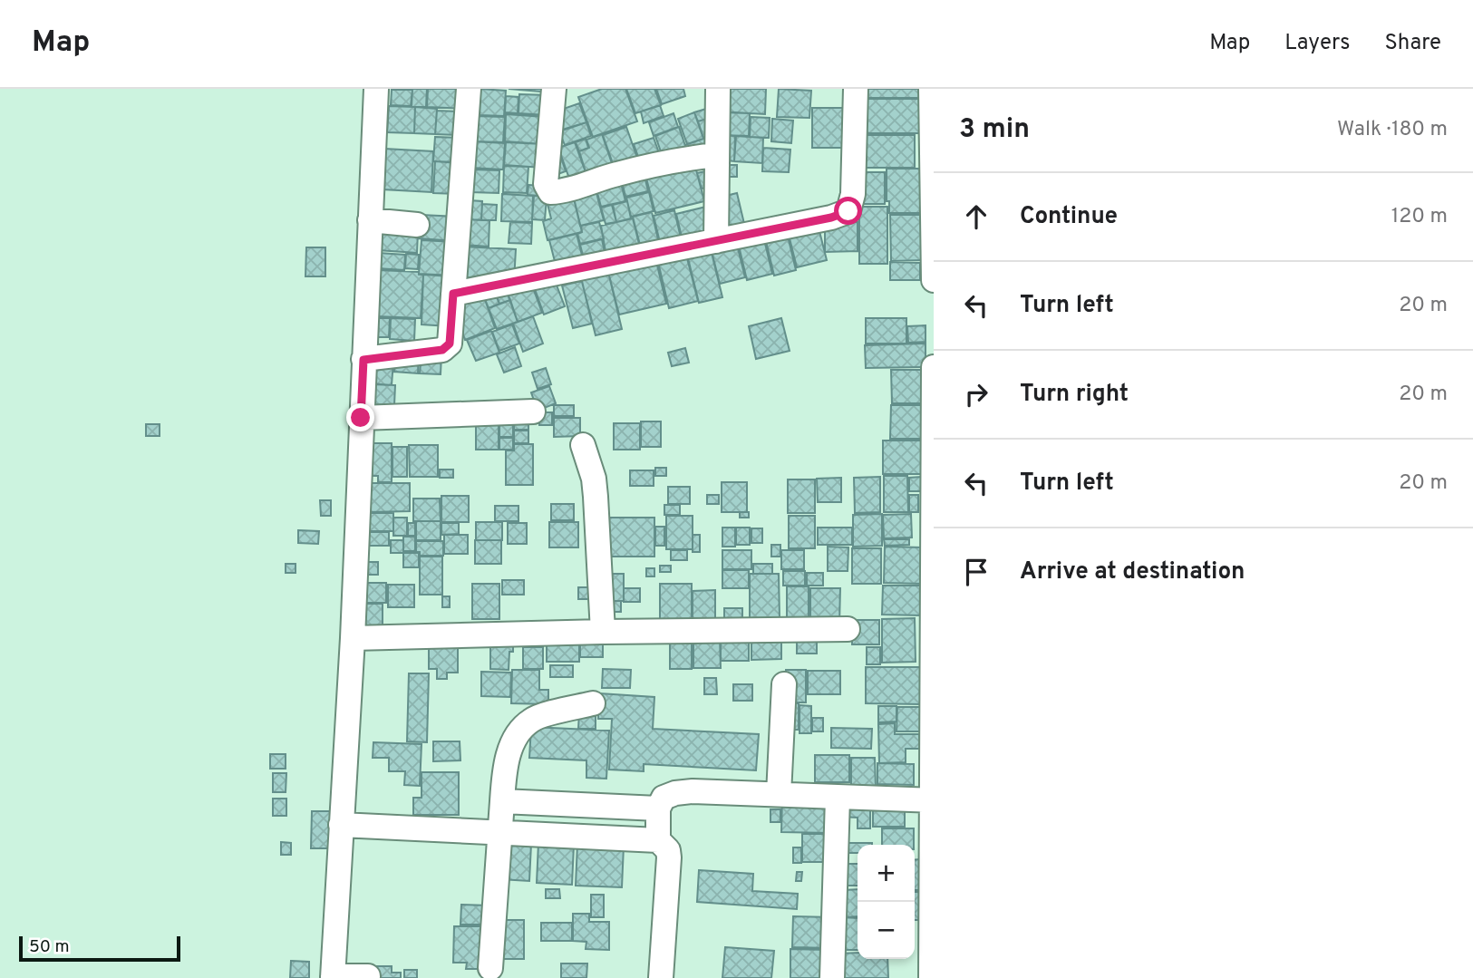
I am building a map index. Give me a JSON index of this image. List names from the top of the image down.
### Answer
{
  "scale_bar": "50 m",
  "page": {
    "header": "Map",
    "nav": ["Map", "Layers", "Share"],
    "heading": ["3 min", "Walk · 180 m"],
    "list": [
      ["Continue", "120 m"],
      ["Turn left", "20 m"],
      ["Turn right", "20 m"],
      ["Turn left", "20 m"],
      "Arrive at destination"
    ],
    "map_buttons": ["+", "−"],
    "scale": "50 m"
  }
}
